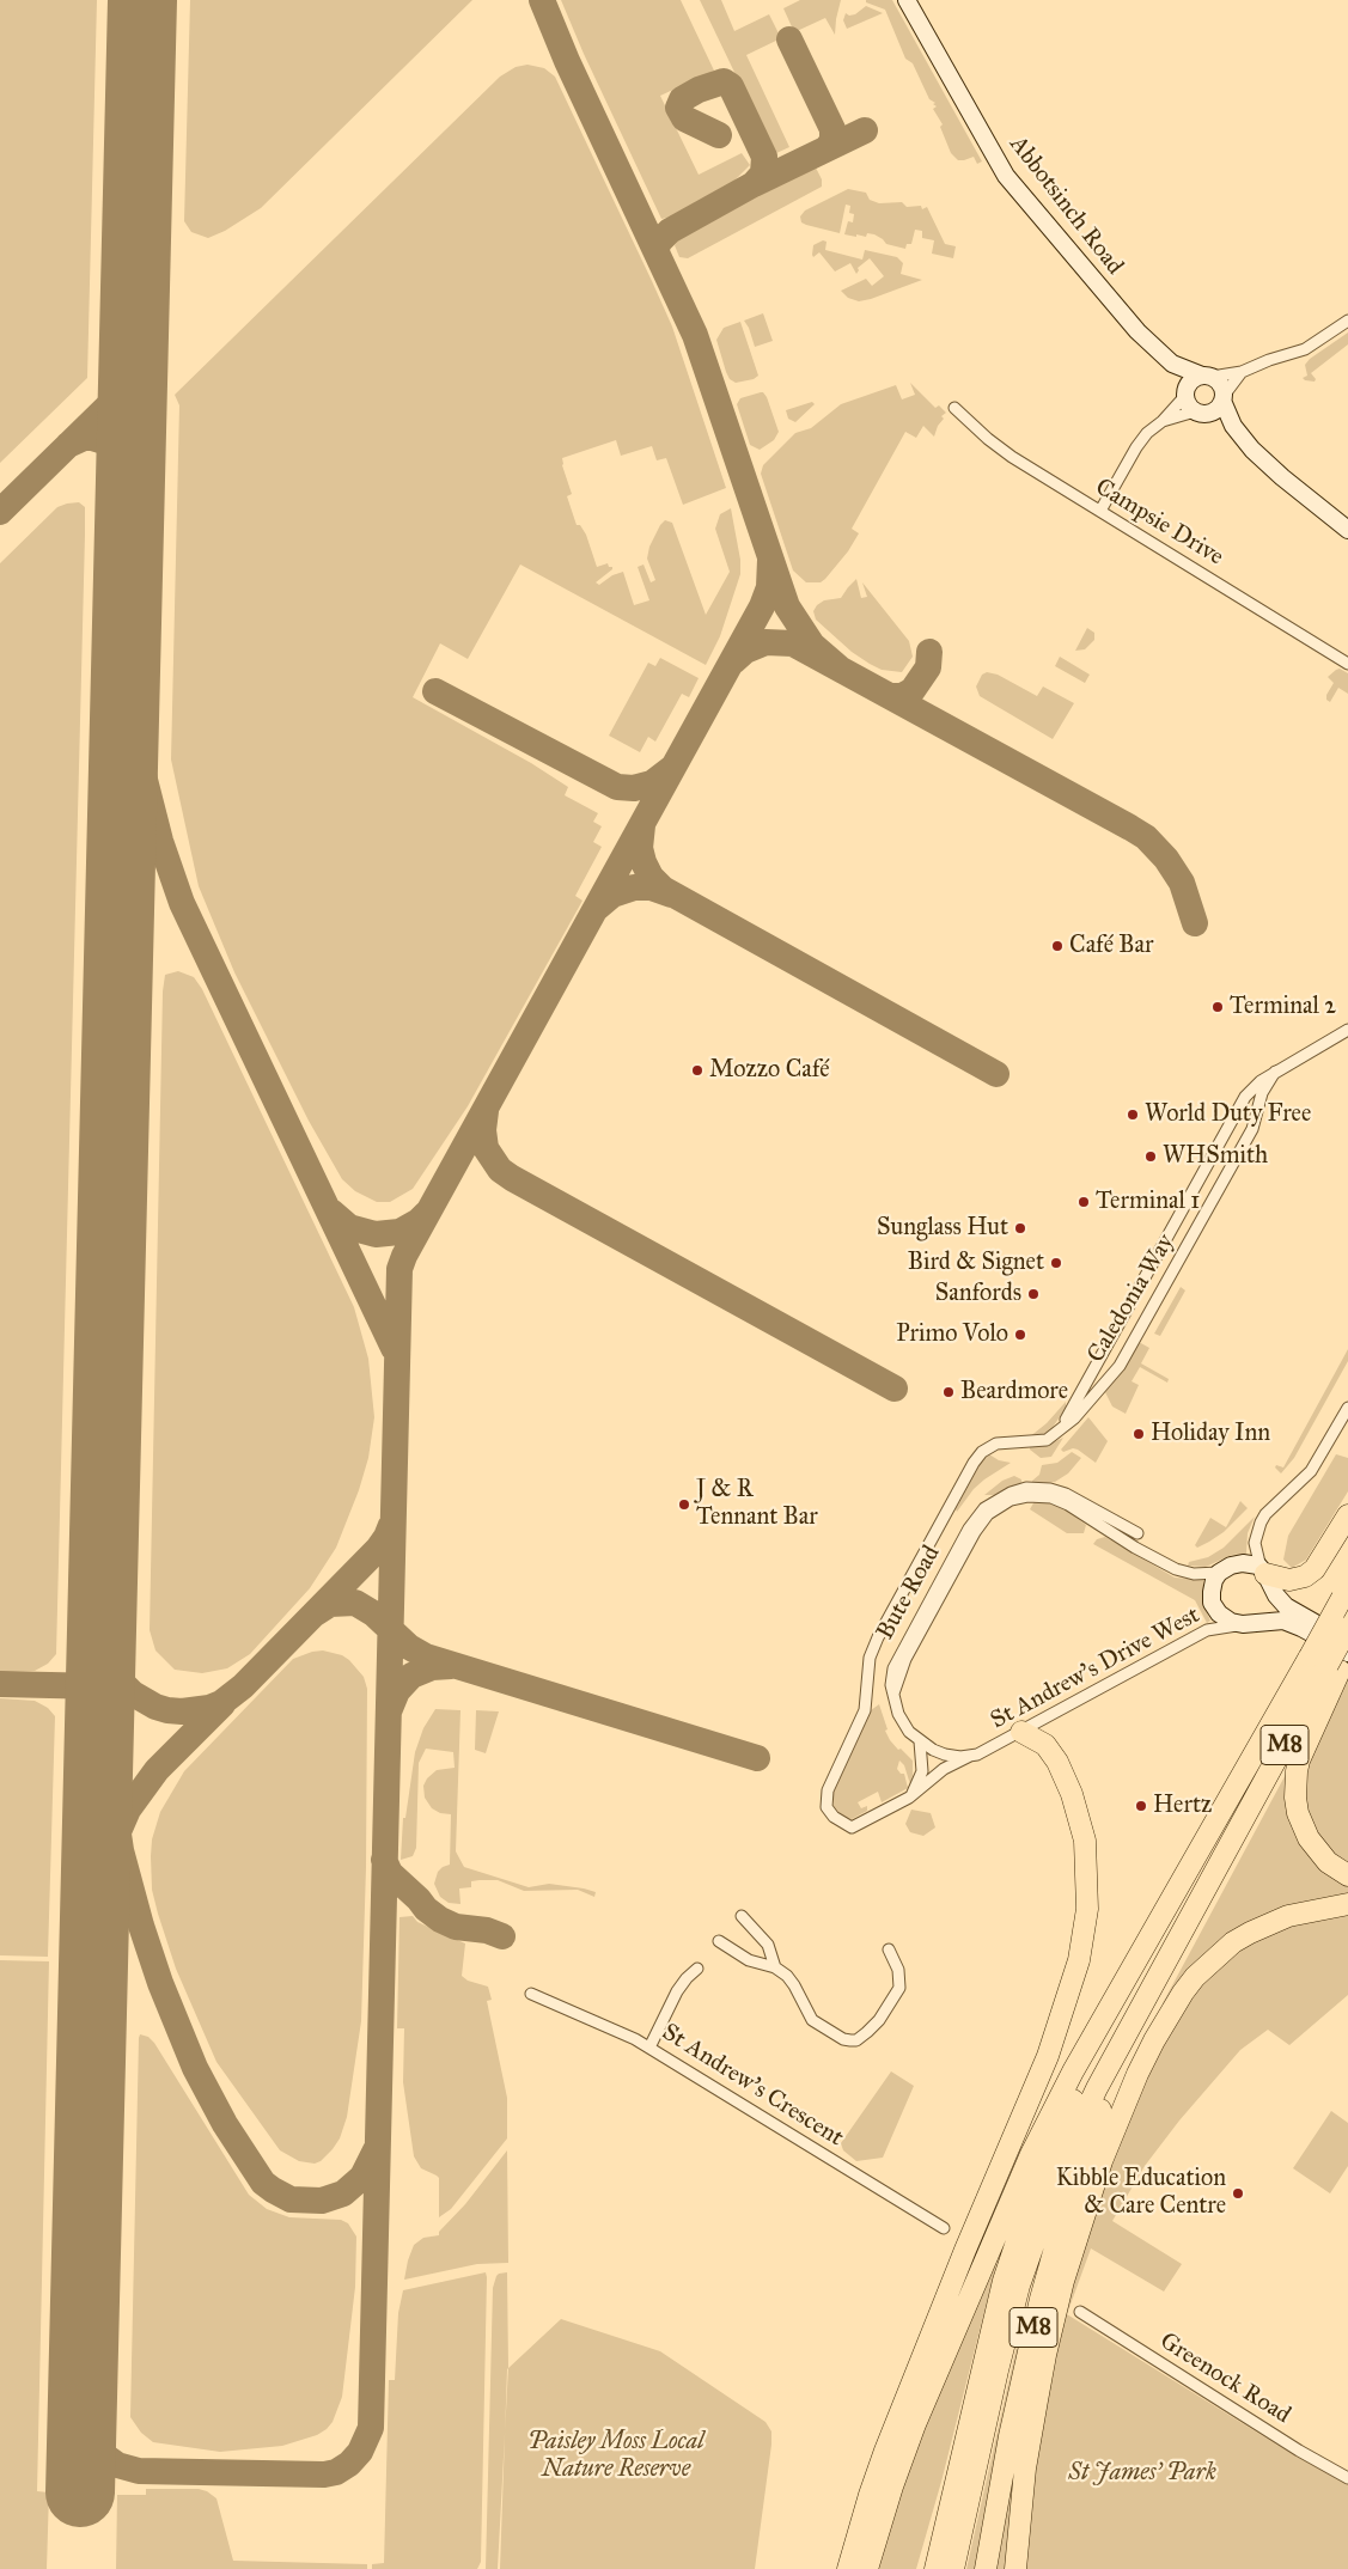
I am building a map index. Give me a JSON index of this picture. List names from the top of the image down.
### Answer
{
  "streets": {
    "highway": ["M8"],
    "street": [
      "Abbotsinch Road",
      "Campsie Drive",
      "Caledonia Way",
      "Bute Road",
      "St Andrew's Drive West",
      "St Andrew's Crescent",
      "Greenock Road"
    ]
  },
  "crossings": [
    ["Caledonia Way", "St Andrew's Drive West"],
    ["Bute Road", "St Andrew's Drive West"]
  ],
  "parks": ["Paisley Moss Local Nature Reserve", "St James' Park"],
  "places": [
    "Café Bar",
    "Terminal 2",
    "Mozzo Café",
    "World Duty Free",
    "WHSmith",
    "Terminal 1",
    "Sunglass Hut",
    "Bird & Signet",
    "Sanfords",
    "Primo Volo",
    "Beardmore",
    "Holiday Inn",
    "J & R Tennant Bar",
    "Hertz",
    "Kibble Education & Care Centre"
  ]
}
